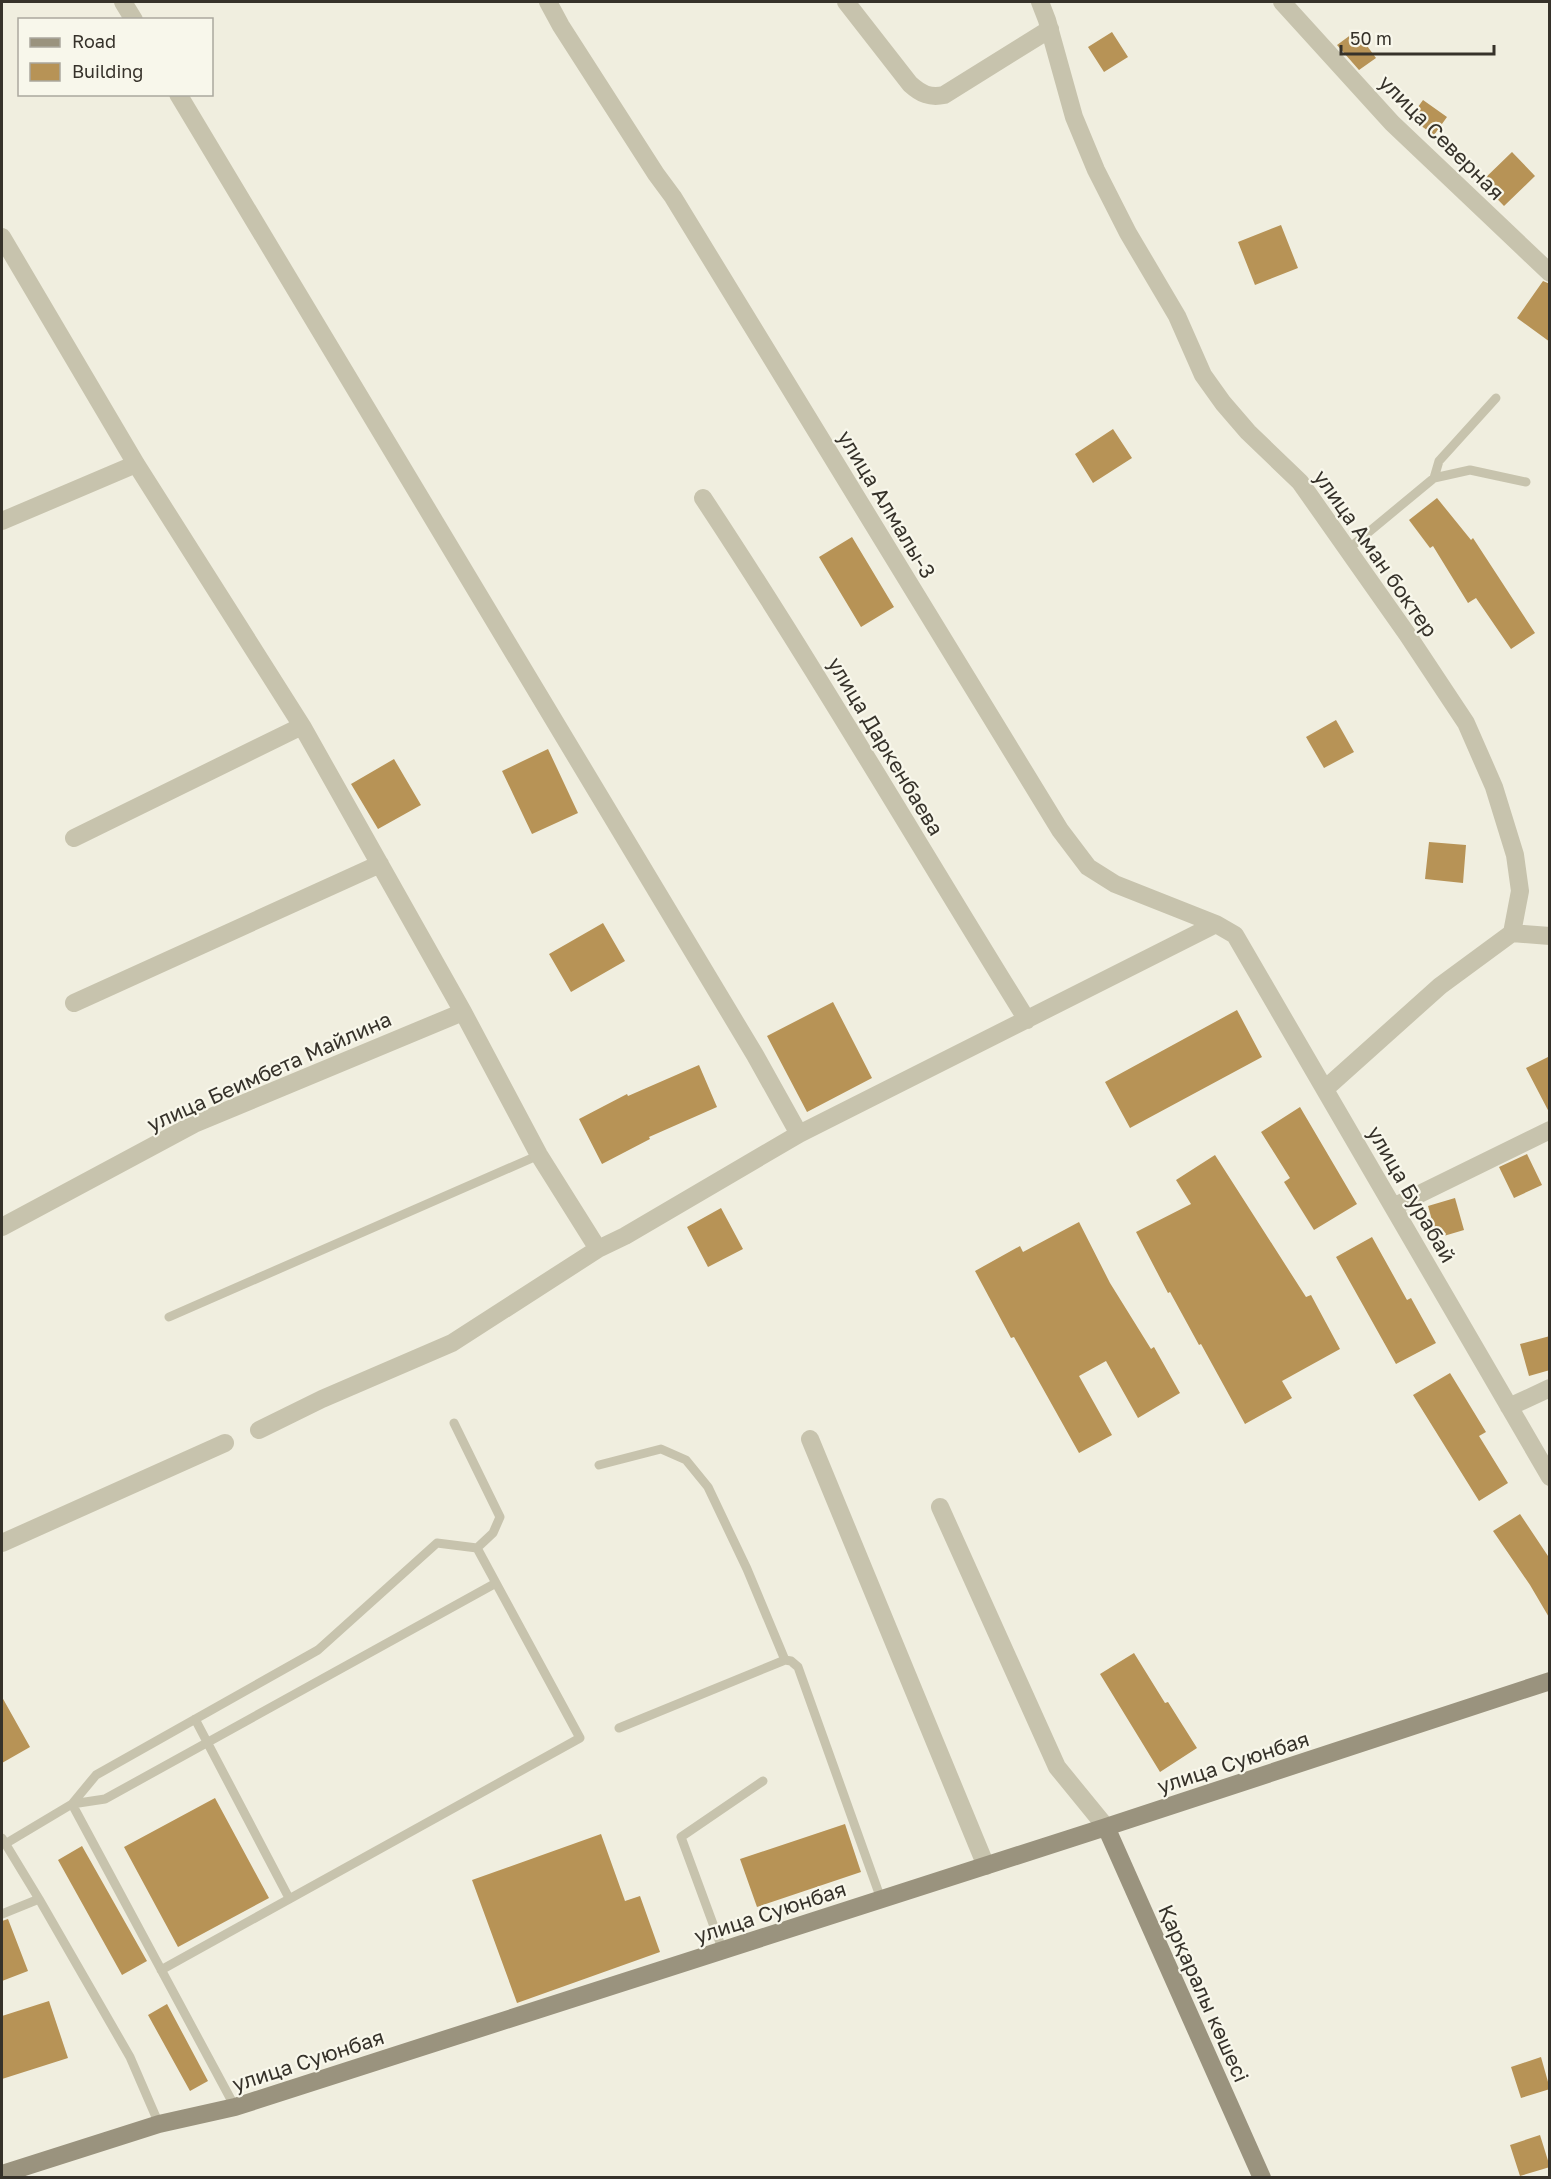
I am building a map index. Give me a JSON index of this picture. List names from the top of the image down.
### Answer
{
  "streets": {
    "street": [
      "улица Северная",
      "улица Алмалы-3",
      "улица Аман боктер",
      "улица Даркенбаева",
      "улица Беимбета Майлина",
      "улица Бурабай",
      "улица Суюнбая",
      "Қарқаралы көшесі"
    ]
  },
  "crossings": [
    ["улица Алмалы-3", "улица Бурабай"],
    ["улица Суюнбая", "Қарқаралы көшесі"]
  ],
  "legend": ["Road", "Building"],
  "scale_bar": "50 m"
}
